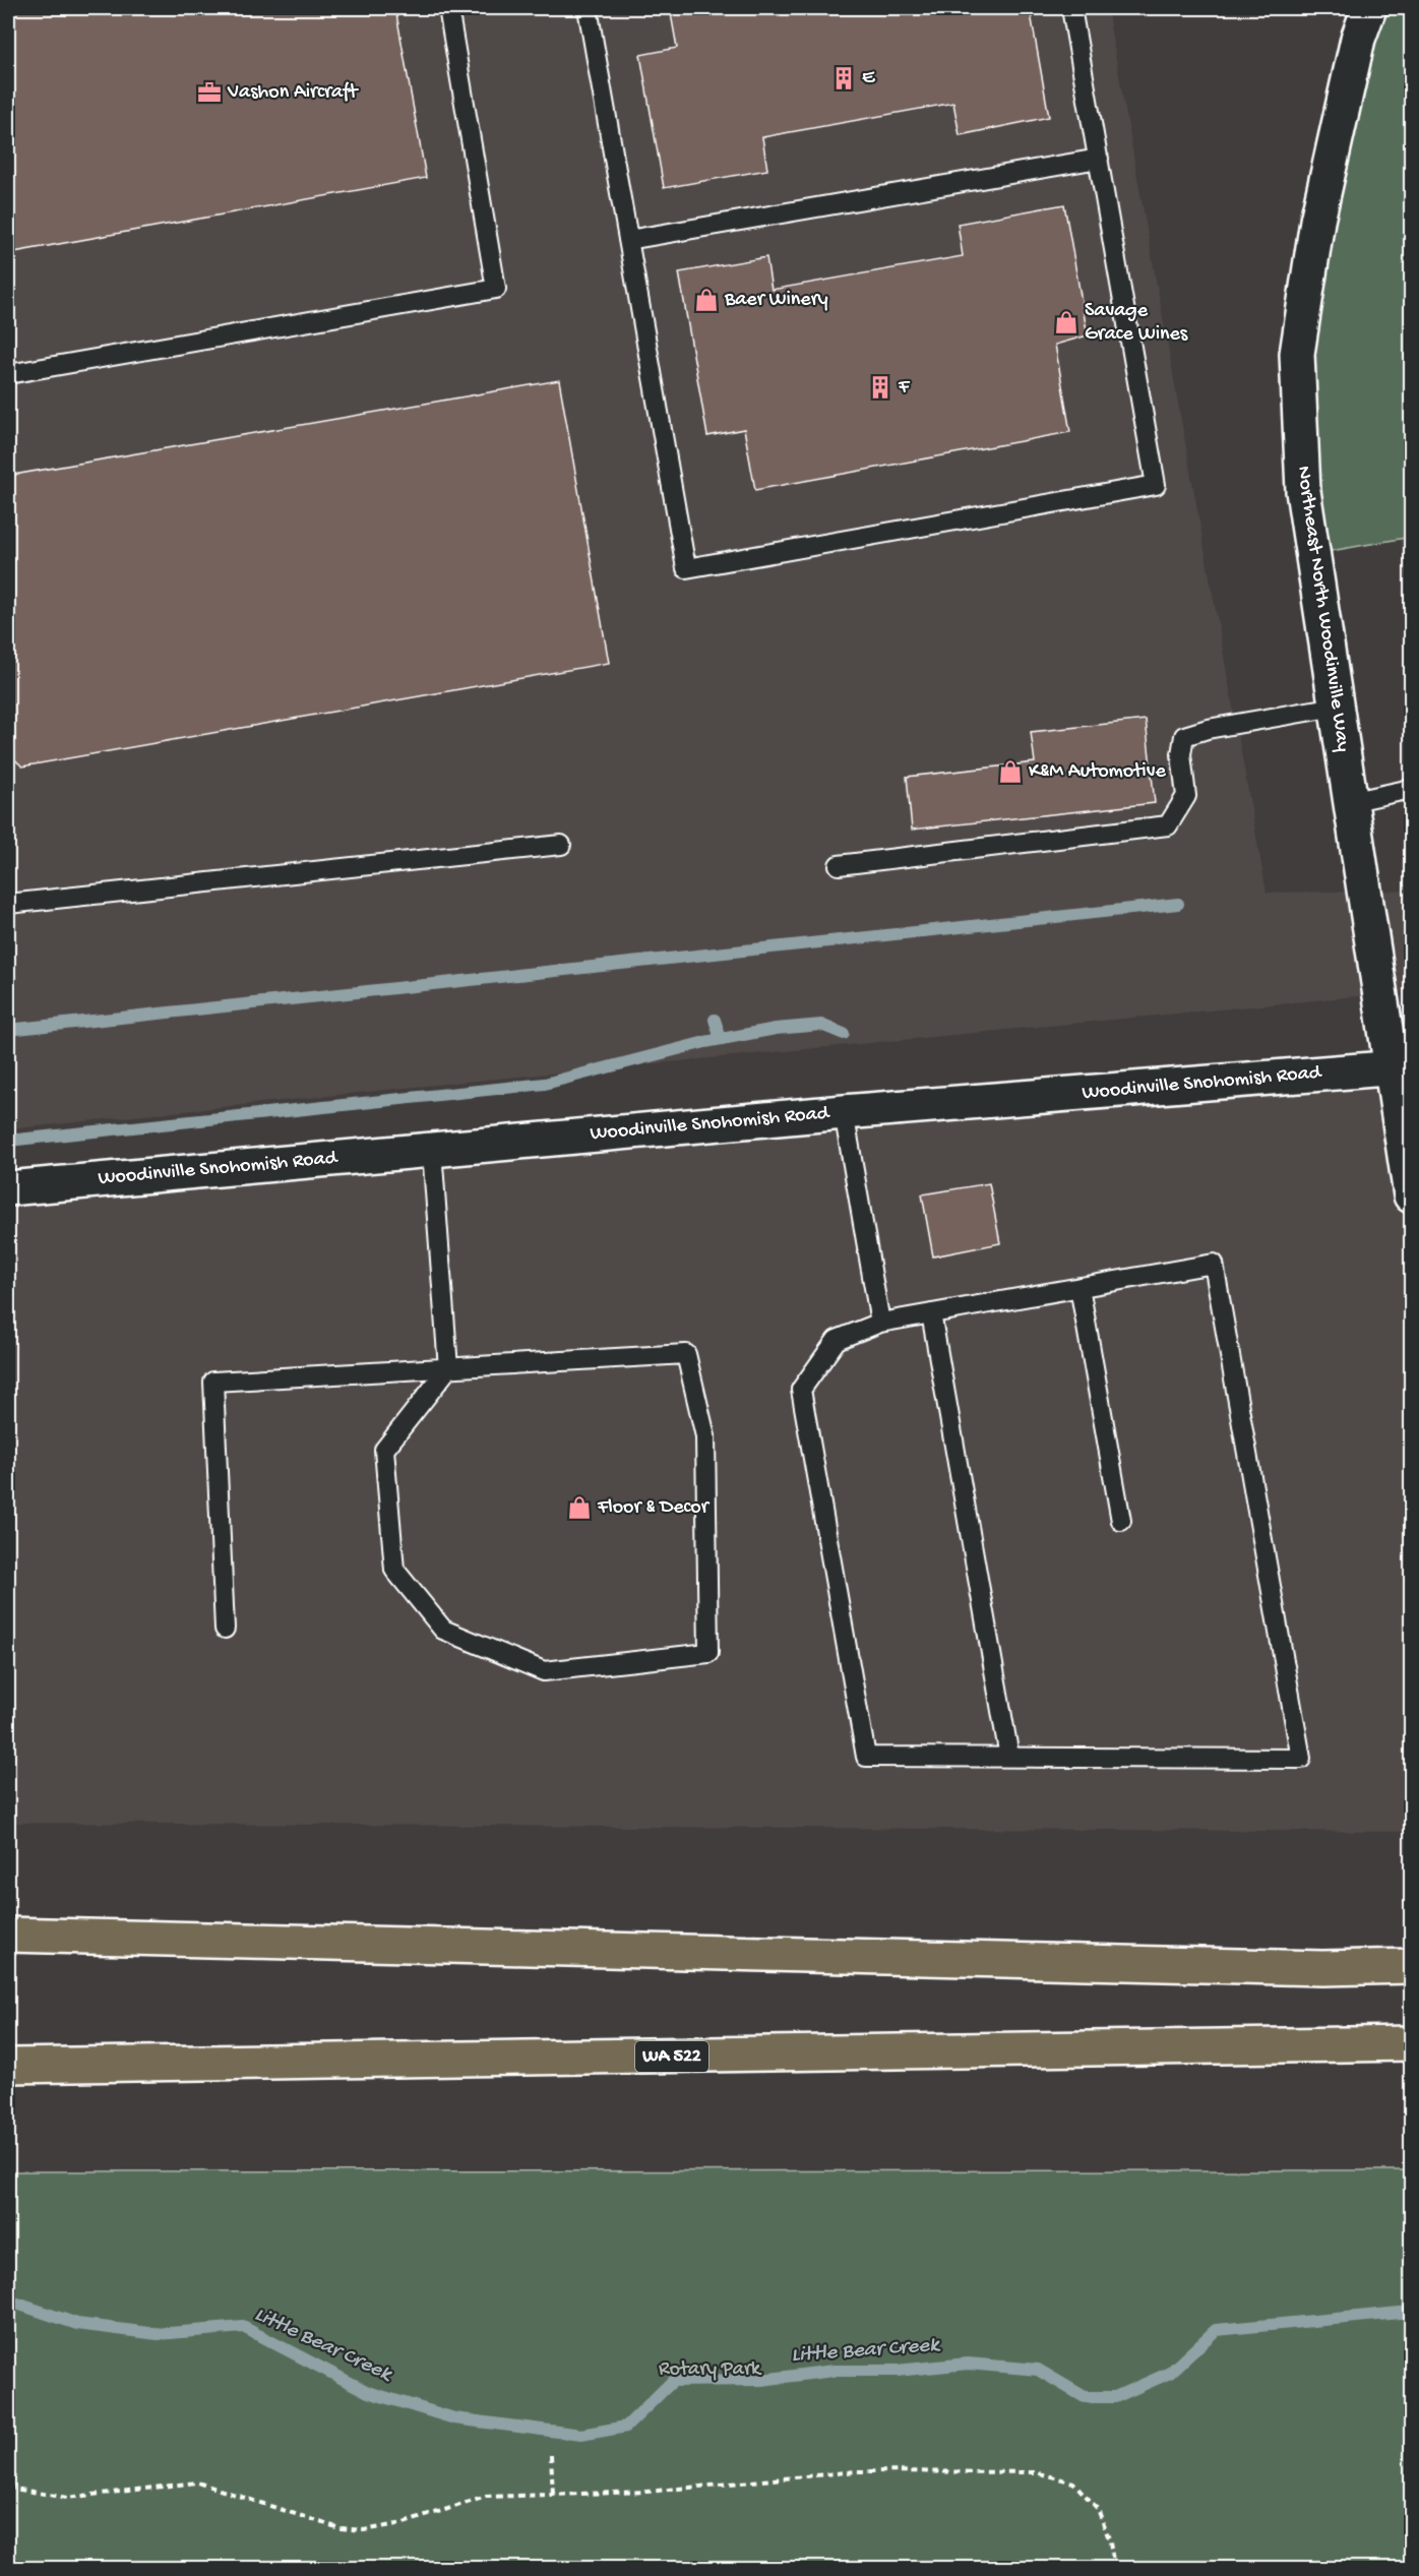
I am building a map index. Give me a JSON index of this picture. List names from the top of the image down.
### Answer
{
  "streets": {
    "highway": ["WA 522"],
    "main road": ["Northeast North Woodinville Way", "Woodinville Snohomish Road"]
  },
  "crossings": [
    ["Northeast North Woodinville Way", "Woodinville Snohomish Road"]
  ],
  "water": ["Little Bear Creek"],
  "parks": ["Rotary Park"],
  "places": {
    "building": ["E", "F"],
    "office": ["Vashon Aircraft"],
    "shop": [
      "Baer Winery",
      "Savage Grace Wines",
      "K&M Automotive",
      "Floor & Decor"
    ]
  }
}
